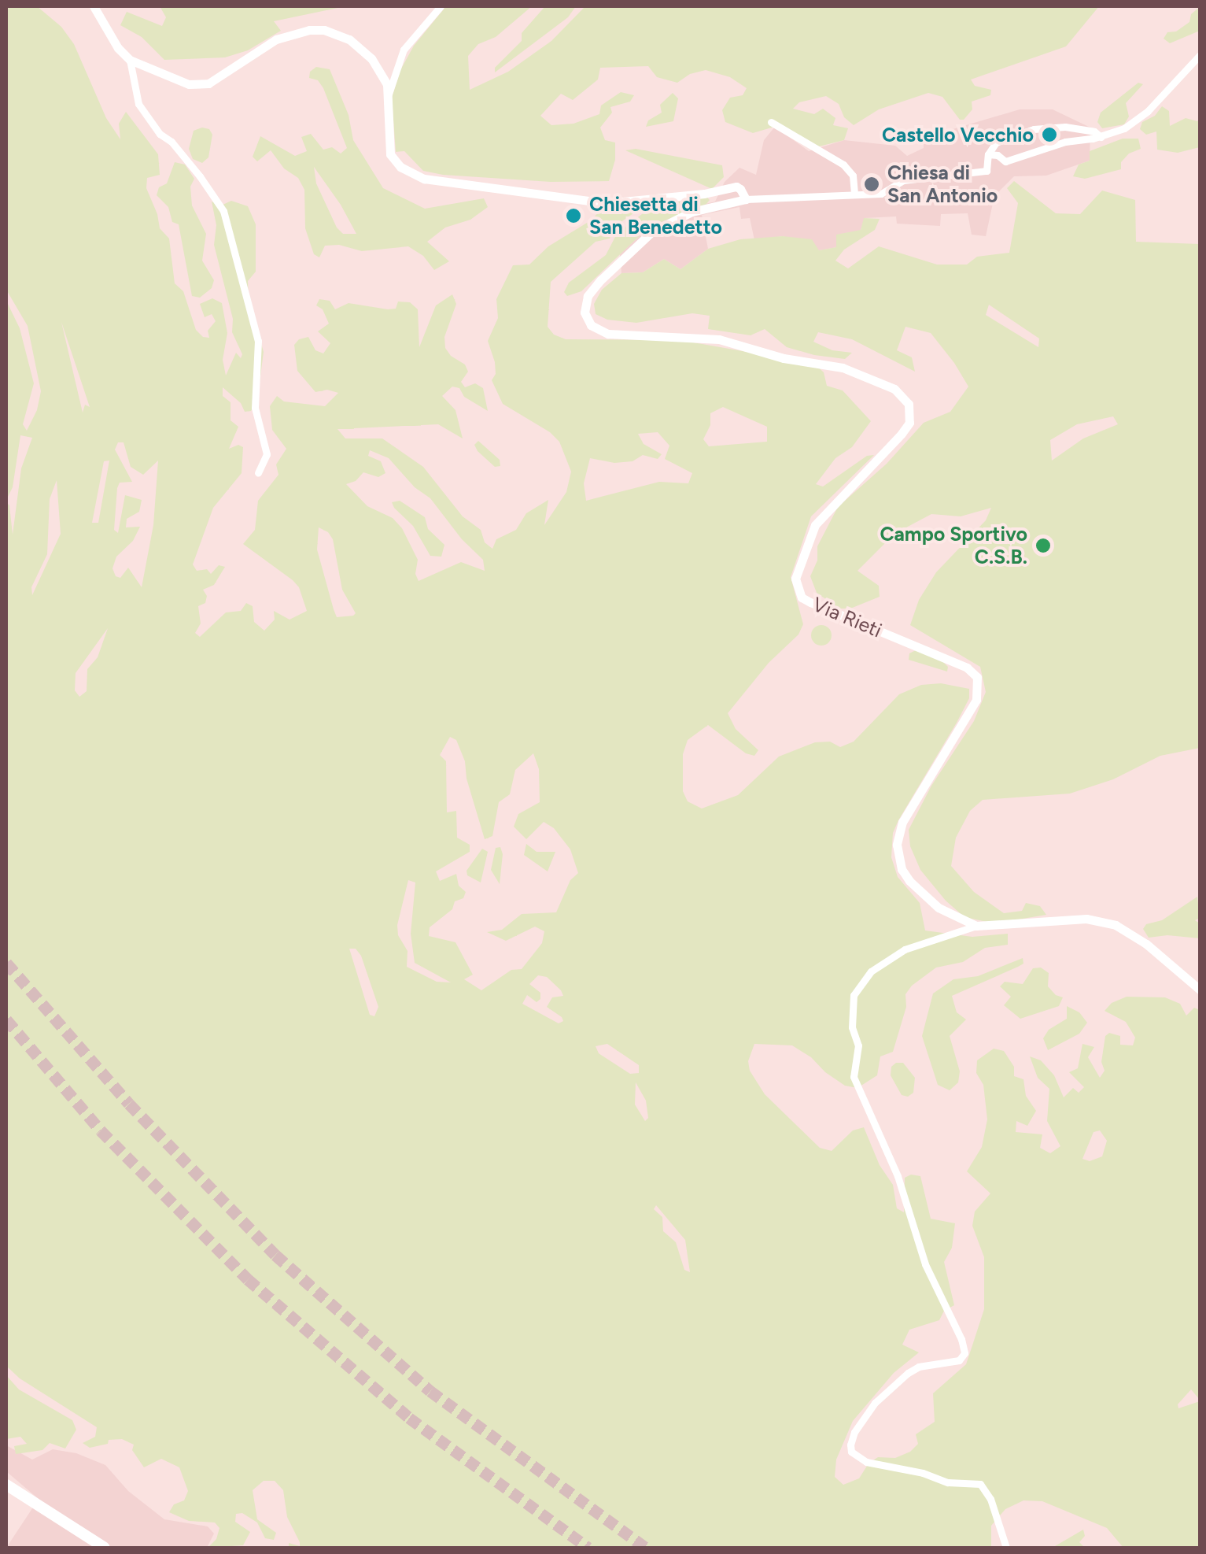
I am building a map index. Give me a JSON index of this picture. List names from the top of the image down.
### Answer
{
  "streets": {
    "street": ["Via Rieti"]
  },
  "places": [
    "Castello Vecchio",
    "Chiesa di San Antonio",
    "Chiesetta di San Benedetto",
    "Campo Sportivo C.S.B."
  ]
}
